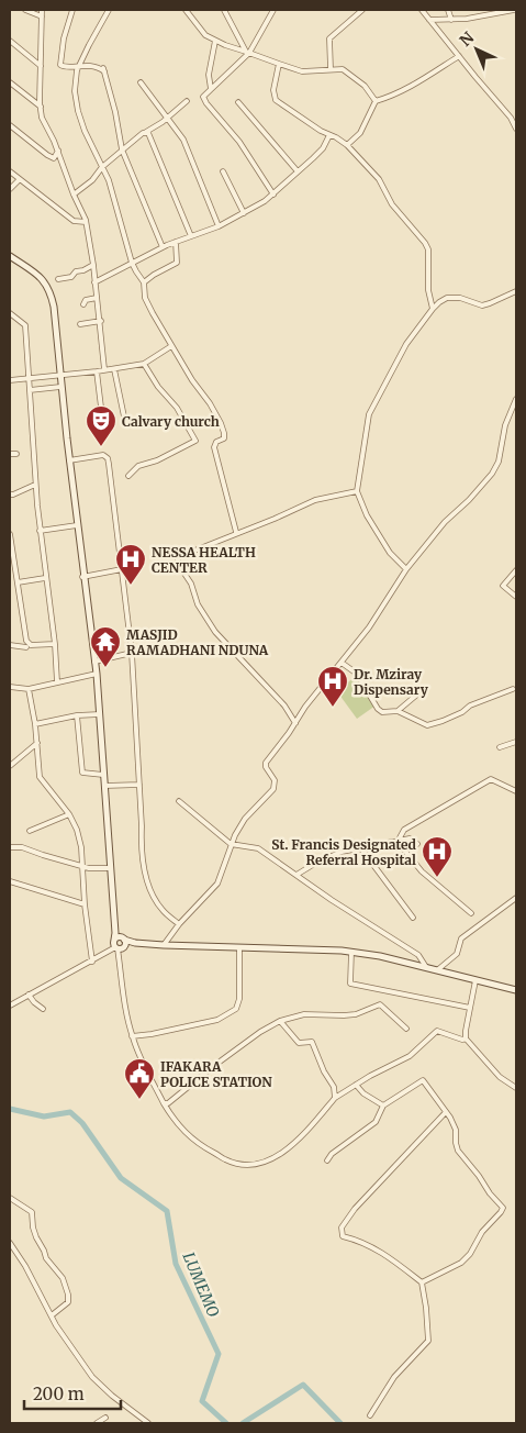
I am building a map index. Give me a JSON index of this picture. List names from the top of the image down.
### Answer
{
  "water": ["LUMEMO"],
  "places": {
    "theatre": ["Calvary church"],
    "hospital": ["NESSA HEALTH CENTER", "Dr. Mziray Dispensary", "St. Francis Designated Referral Hospital"],
    "temple": ["MASJID RAMADHANI NDUNA"],
    "public building": ["IFAKARA POLICE STATION"]
  },
  "scale_bar": "200 m",
  "north": "top left"
}
